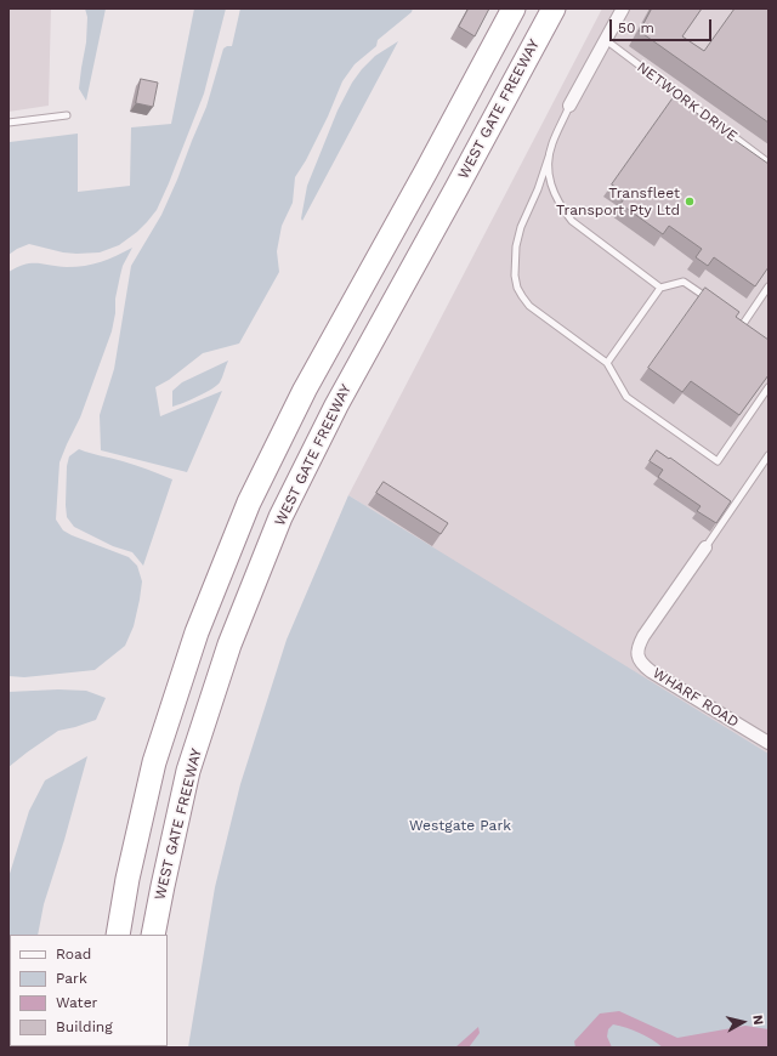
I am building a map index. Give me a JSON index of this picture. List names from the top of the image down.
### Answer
{
  "streets": {
    "highway": ["WEST GATE FREEWAY"],
    "street": ["WHARF ROAD"],
    "lane": ["NETWORK DRIVE"]
  },
  "parks": ["Westgate Park"],
  "places": ["Transfleet Transport Pty Ltd"],
  "legend": [
    "Road",
    "Park",
    "Water",
    "Building"
  ],
  "scale_bar": "50 m",
  "north": "right"
}
